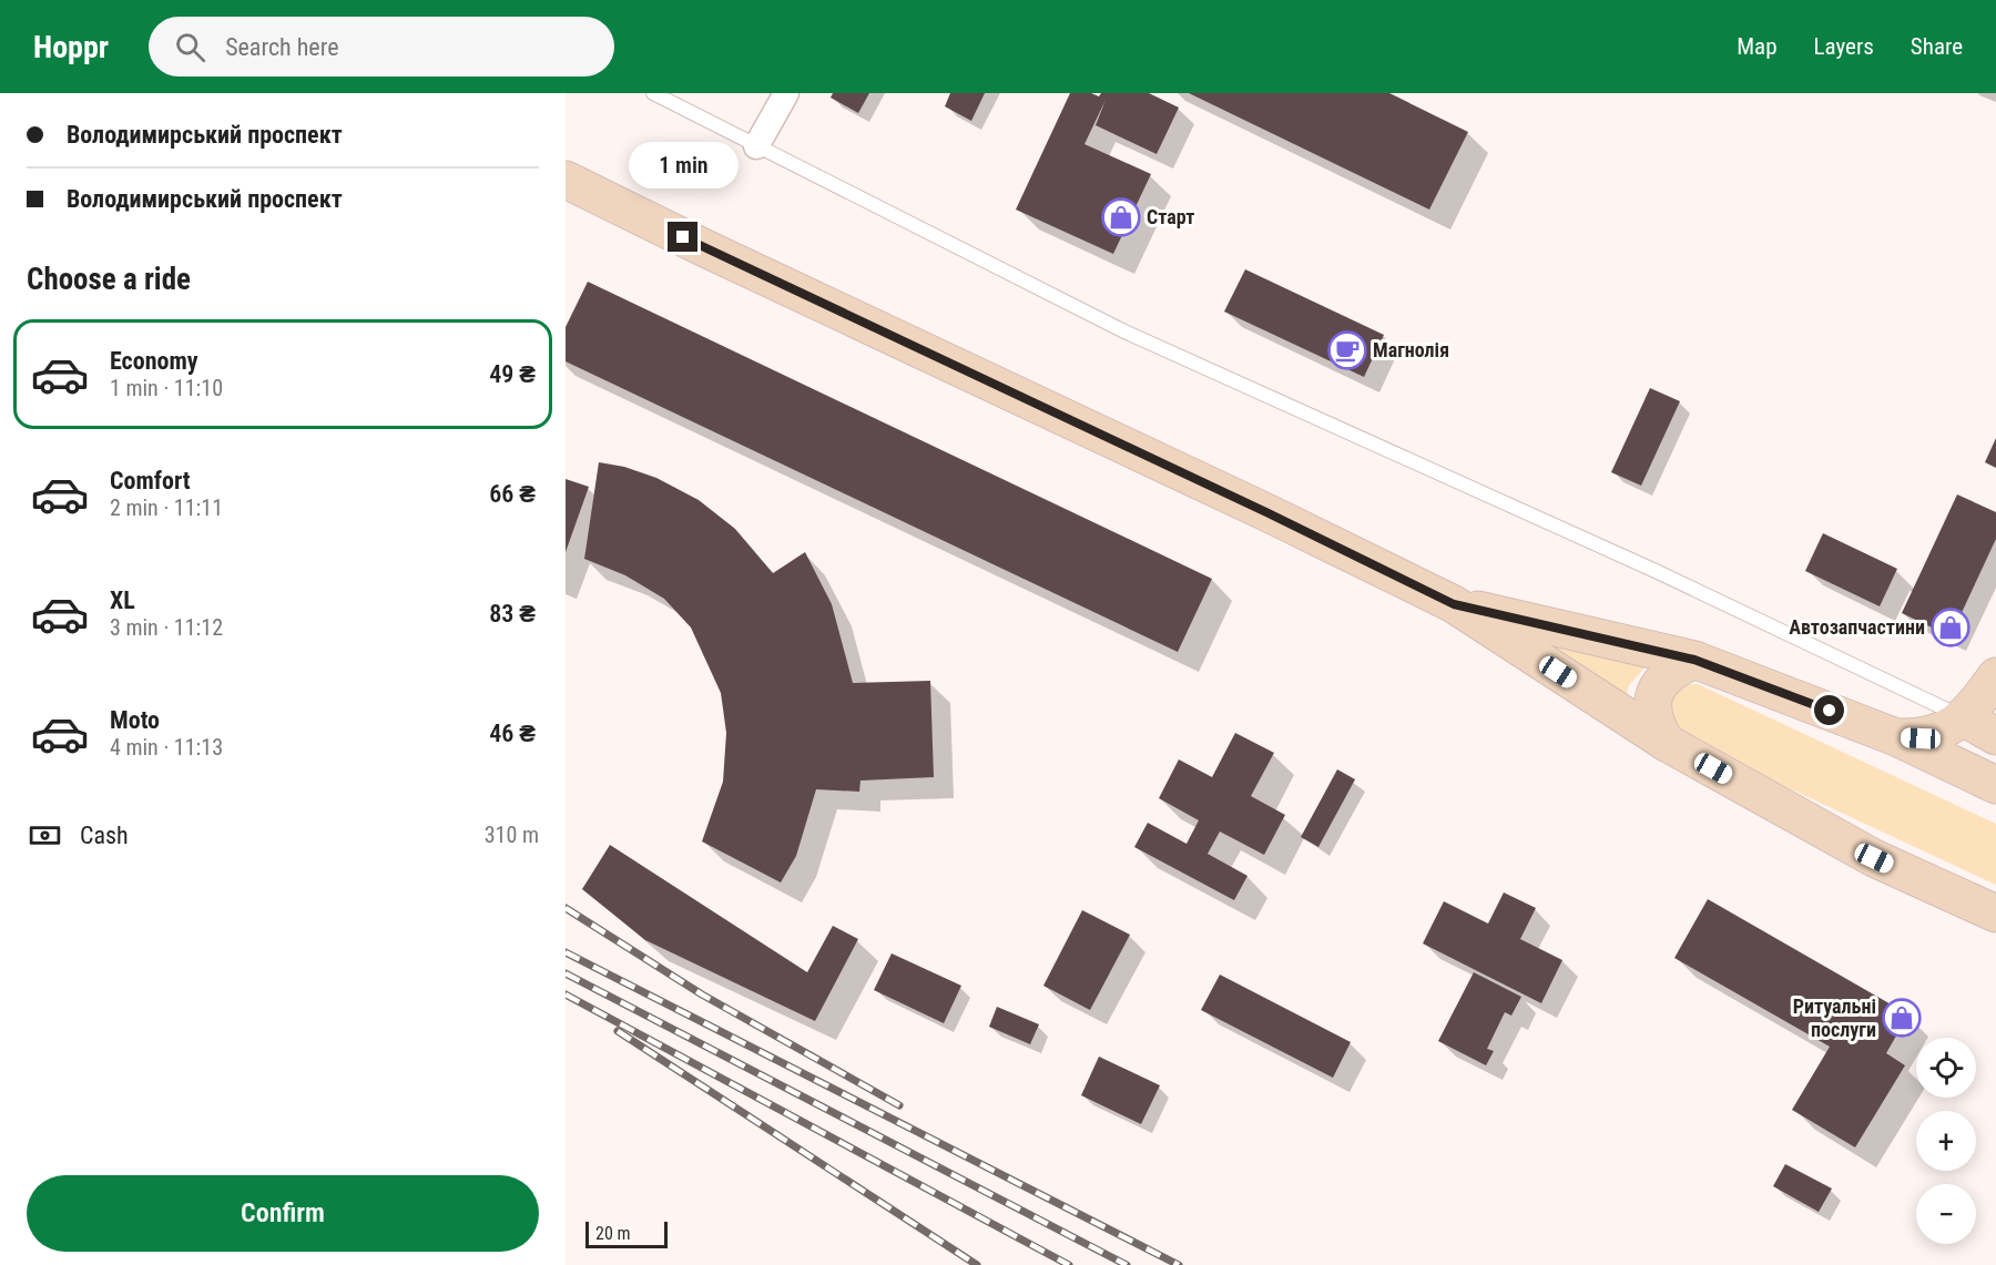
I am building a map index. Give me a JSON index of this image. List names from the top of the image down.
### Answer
{
  "places": {
    "shop": ["Старт", "Автозапчастини", "Ритуальні послуги"],
    "cafe": ["Магнолія"]
  },
  "scale_bar": "20 m",
  "page": {
    "header": "Hoppr",
    "search": "Search here",
    "nav": ["Map", "Layers", "Share"],
    "banner": ["Володимирський проспект", "Володимирський проспект"],
    "bubble": "1 min",
    "heading": "Choose a ride",
    "list": [
      {
        "name": "Economy",
        "note": "1 min · 11:10",
        "value": "49 ₴"
      },
      {
        "name": "Comfort",
        "note": "2 min · 11:11",
        "value": "66 ₴"
      },
      {
        "name": "XL",
        "note": "3 min · 11:12",
        "value": "83 ₴"
      },
      {
        "name": "Moto",
        "note": "4 min · 11:13",
        "value": "46 ₴"
      }
    ],
    "pay": ["Cash", "310 m"],
    "map_buttons": ["+", "−"],
    "buttons": "Confirm",
    "scale": "20 m"
  }
}
